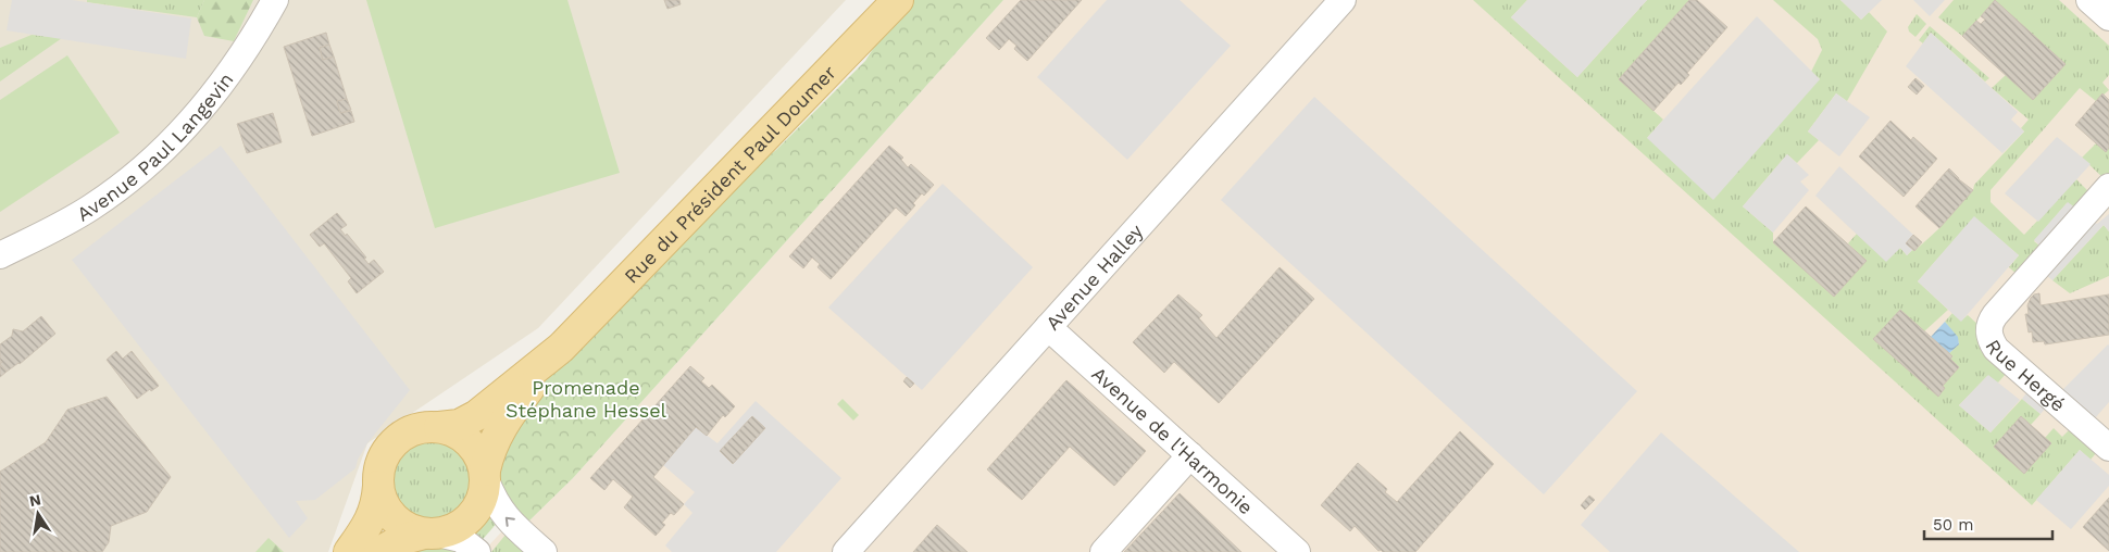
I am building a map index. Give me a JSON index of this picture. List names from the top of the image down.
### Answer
{
  "streets": {
    "main road": ["Rue du Président Paul Doumer"],
    "street": [
      "Avenue Paul Langevin",
      "Avenue Halley",
      "Rue Hergé",
      "Avenue de l'Harmonie"
    ]
  },
  "crossings": [
    ["Avenue Halley", "Avenue de l'Harmonie"]
  ],
  "parks": ["Promenade Stéphane Hessel"],
  "scale_bar": "50 m",
  "north": "top"
}
